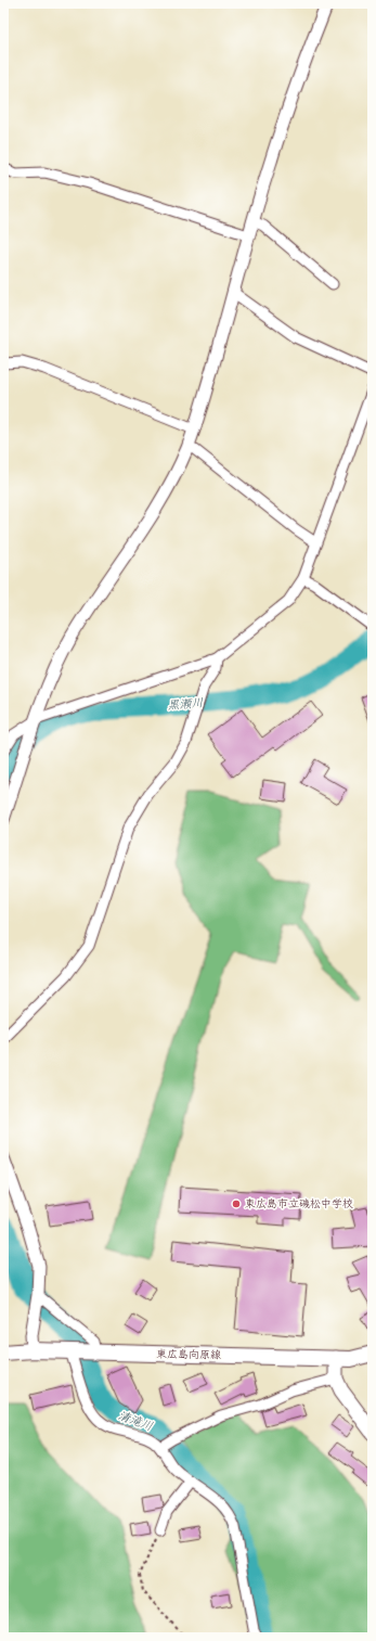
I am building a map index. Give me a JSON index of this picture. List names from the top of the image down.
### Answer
{
  "streets": {
    "main road": ["東広島向原線"]
  },
  "water": ["黒瀬川", "清滝川"],
  "places": ["東広島市立磯松中学校"]
}
